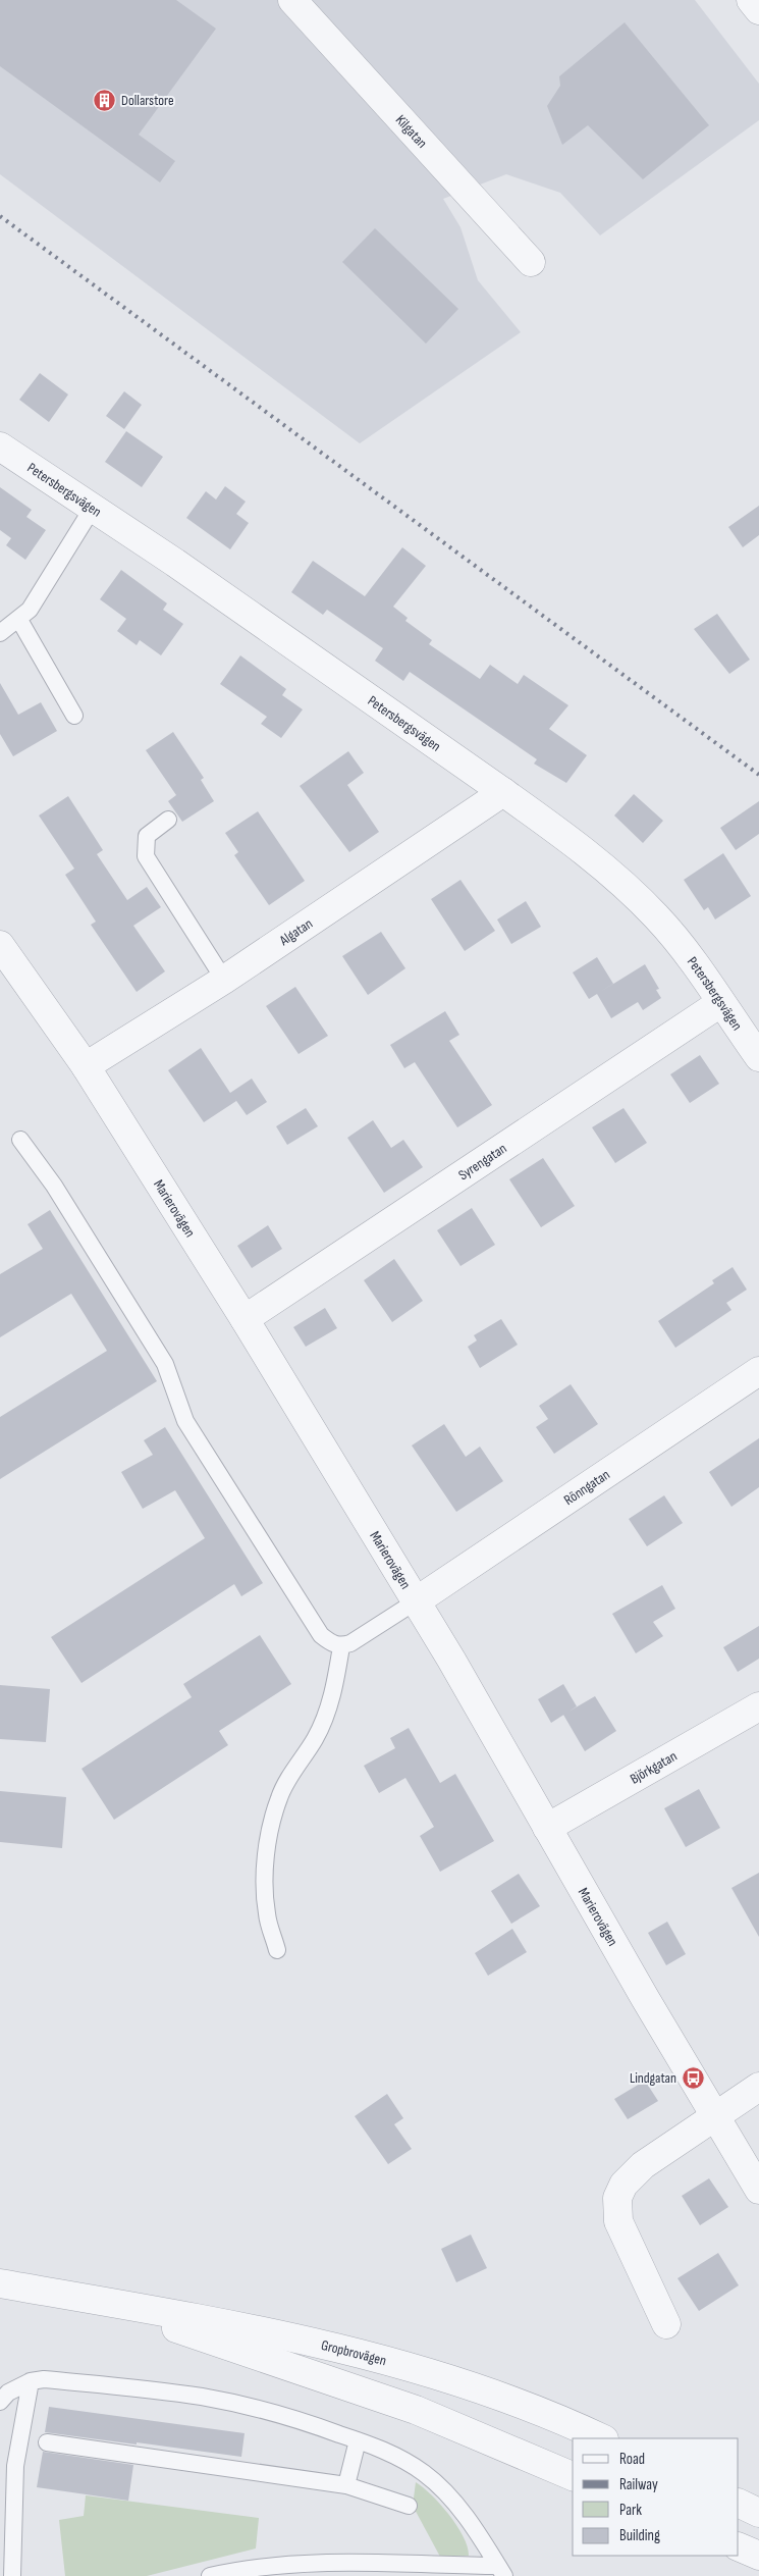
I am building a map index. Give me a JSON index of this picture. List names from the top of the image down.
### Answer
{
  "streets": {
    "street": [
      "Kilgatan",
      "Petersbergsvägen",
      "Algatan",
      "Syrengatan",
      "Marierovägen",
      "Rönngatan",
      "Björkgatan",
      "Gropbrovägen"
    ]
  },
  "crossings": [
    ["Petersbergsvägen", "Algatan"],
    ["Petersbergsvägen", "Syrengatan"],
    ["Algatan", "Marierovägen"],
    ["Syrengatan", "Marierovägen"],
    ["Marierovägen", "Rönngatan"],
    ["Marierovägen", "Björkgatan"]
  ],
  "places": {
    "building": ["Dollarstore"],
    "bus stop": ["Lindgatan"]
  },
  "legend": [
    "Road",
    "Railway",
    "Park",
    "Building"
  ]
}
